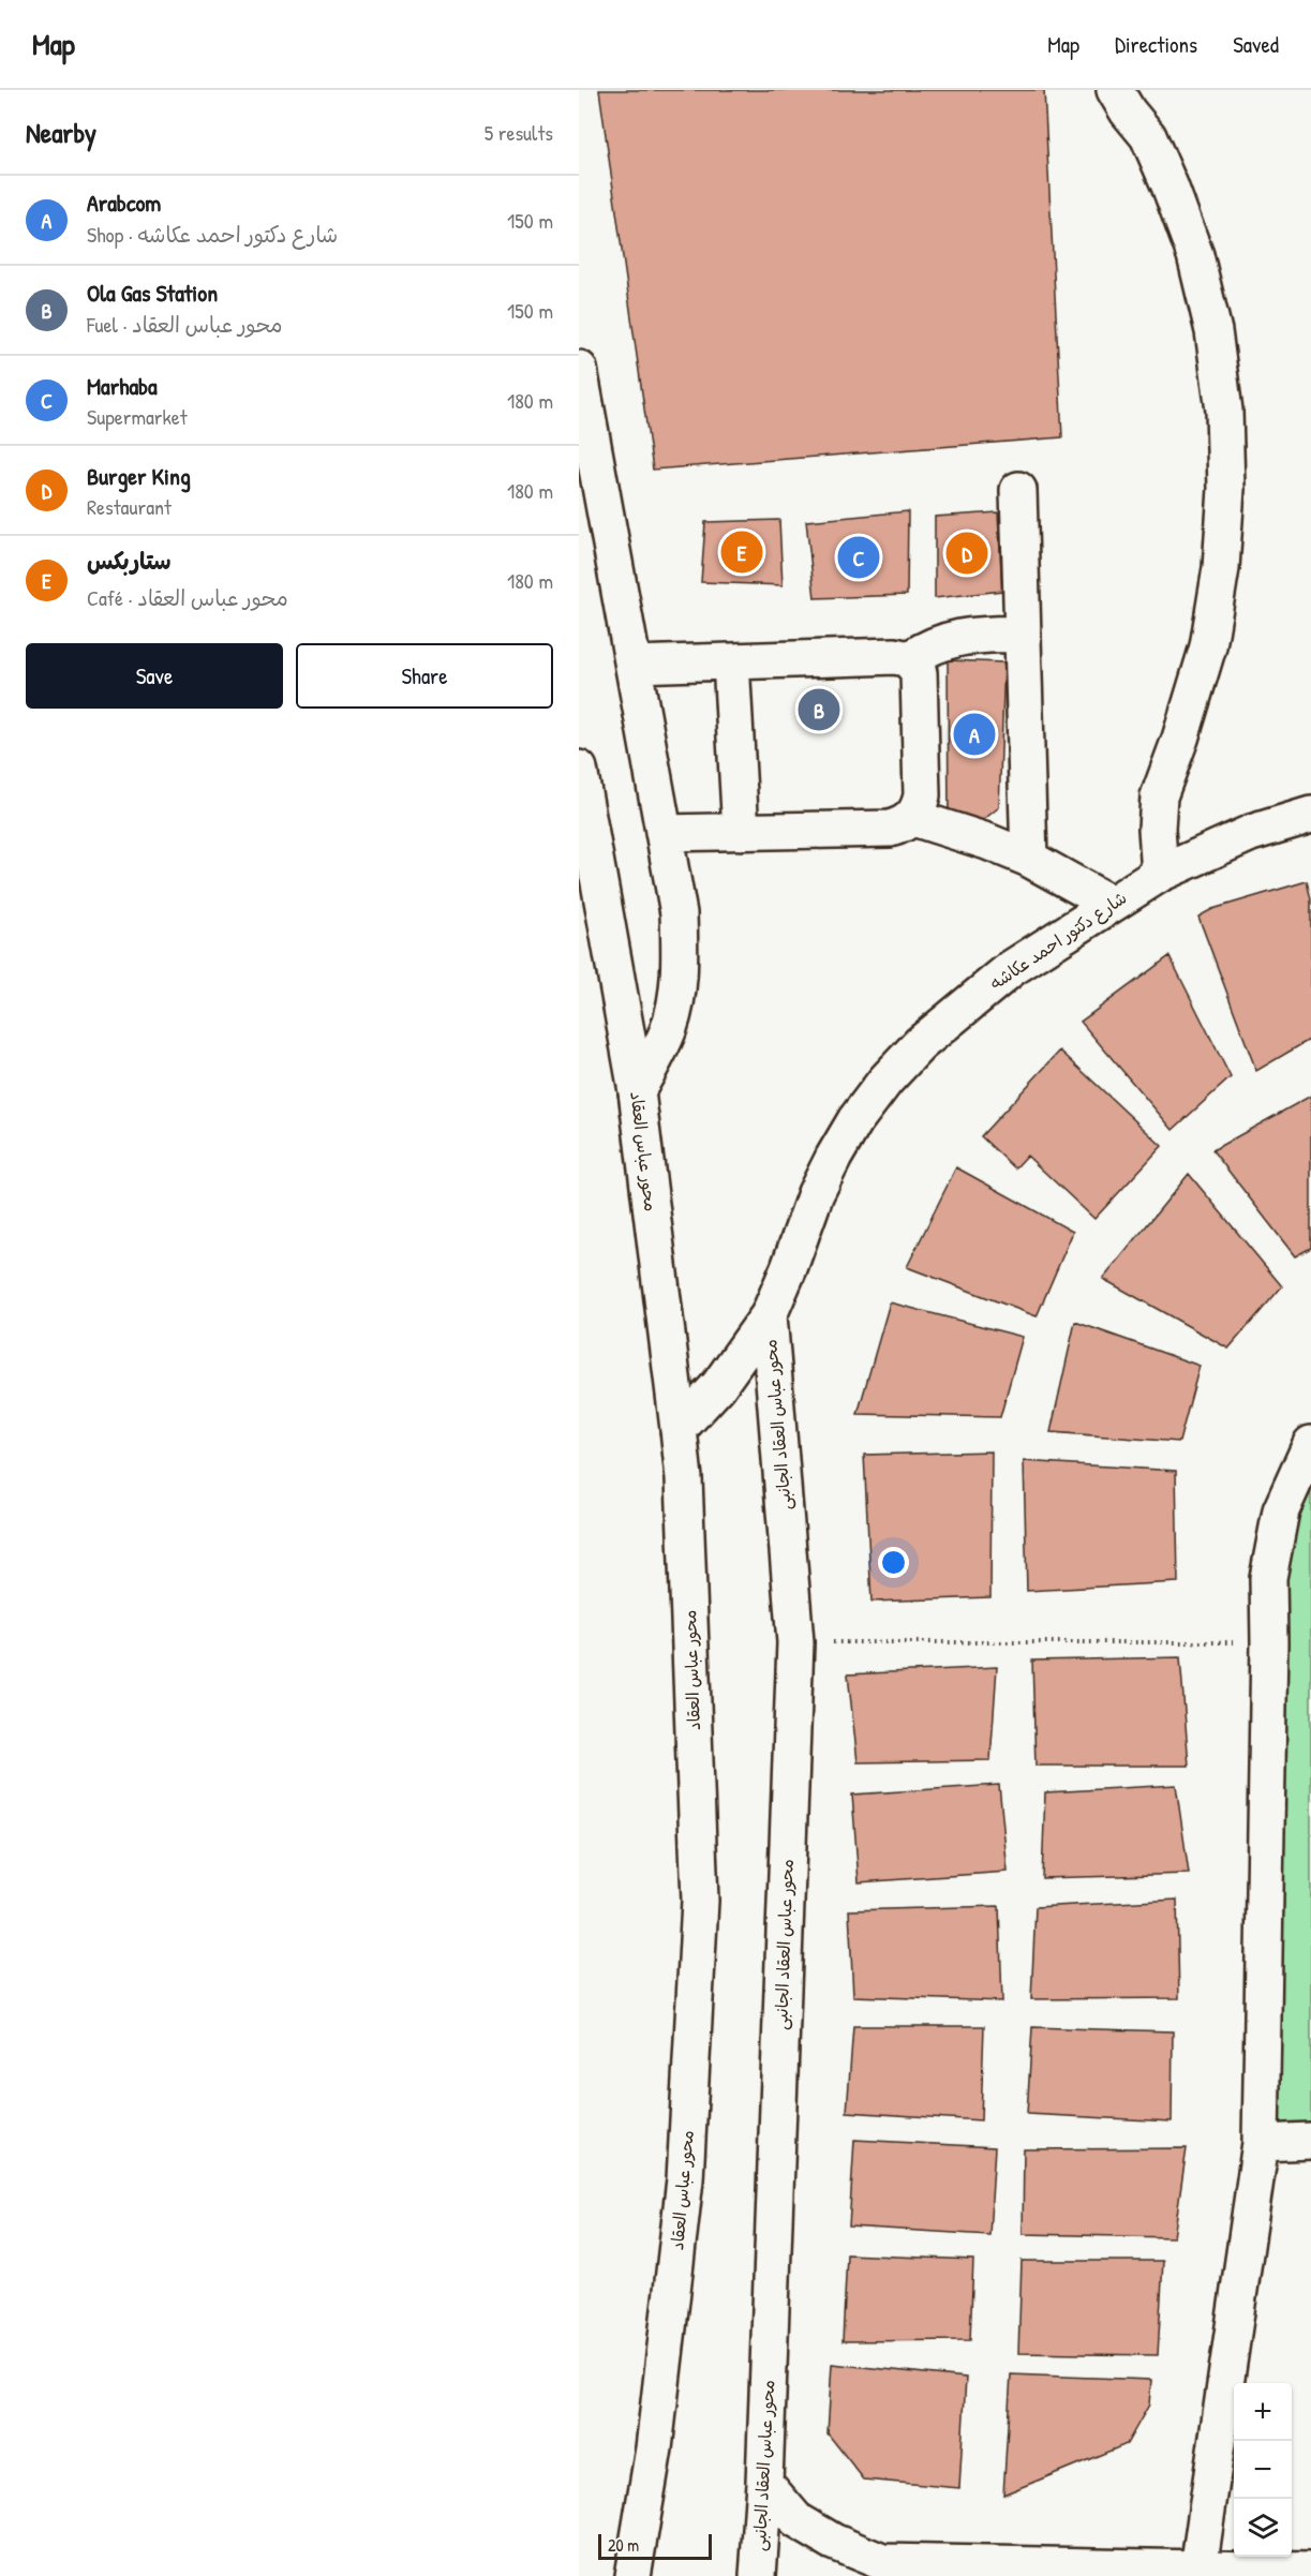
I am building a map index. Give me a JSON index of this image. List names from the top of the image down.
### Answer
{
  "streets": {
    "street": ["شارع دكتور احمد عكاشه", "محور عباس العقاد", "محور عباس العقاد الجانبى"]
  },
  "crossings": [
    ["شارع دكتور احمد عكاشه", "محور عباس العقاد"],
    ["شارع دكتور احمد عكاشه", "محور عباس العقاد الجانبى"]
  ],
  "scale_bar": "20 m",
  "page": {
    "header": "Map",
    "nav": ["Map", "Directions", "Saved"],
    "heading": ["Nearby", "5 results"],
    "list": [
      {
        "mark": "A",
        "name": "Arabcom",
        "note": "Shop · شارع دكتور احمد عكاشه",
        "value": "150 m"
      },
      {
        "mark": "B",
        "name": "Ola Gas Station",
        "note": "Fuel · محور عباس العقاد",
        "value": "150 m"
      },
      {
        "mark": "C",
        "name": "Marhaba",
        "note": "Supermarket",
        "value": "180 m"
      },
      {
        "mark": "D",
        "name": "Burger King",
        "note": "Restaurant",
        "value": "180 m"
      },
      {
        "mark": "E",
        "name": "ستاربكس",
        "note": "Café · محور عباس العقاد",
        "value": "180 m"
      }
    ],
    "pins": [
      "E",
      "D",
      "C",
      "B",
      "A"
    ],
    "buttons": ["Save", "Share"],
    "map_buttons": ["+", "−"],
    "scale": "20 m"
  }
}
